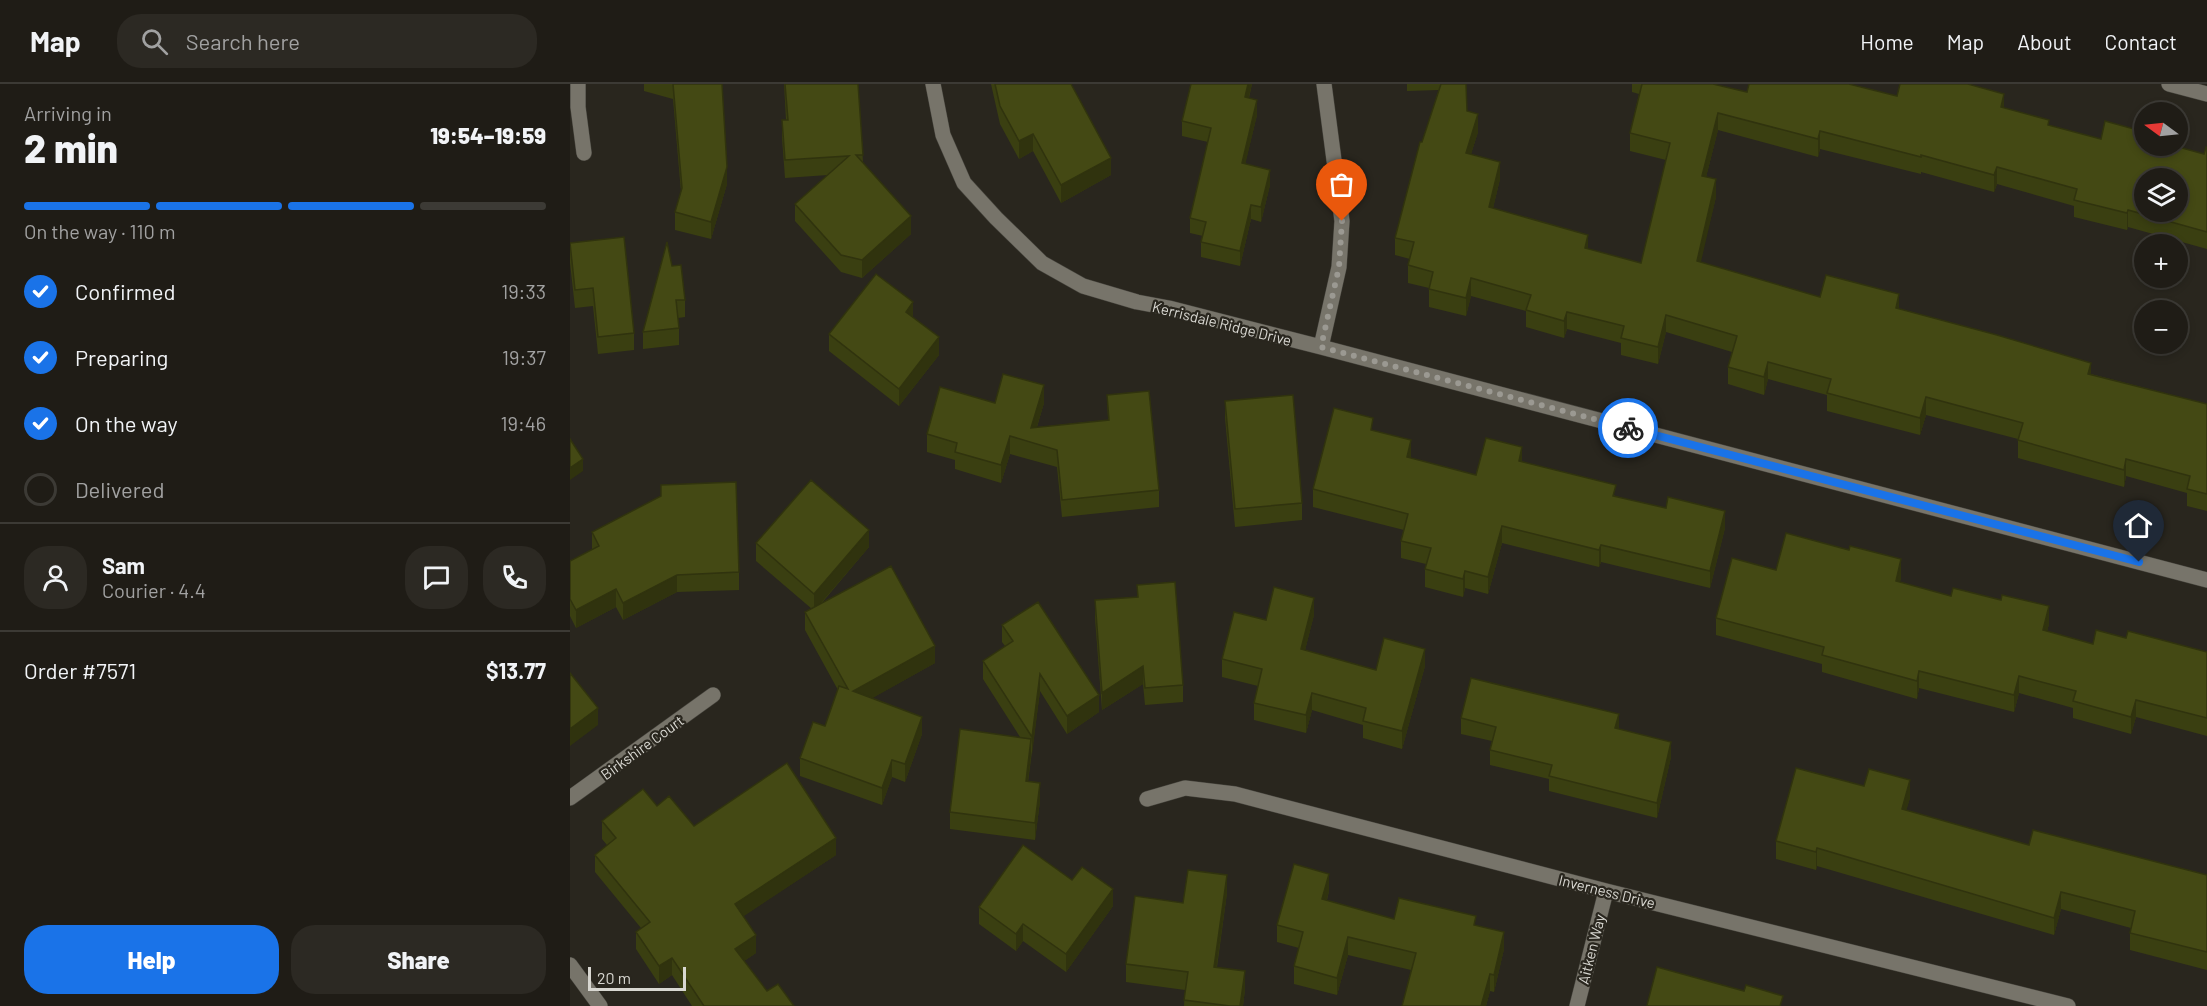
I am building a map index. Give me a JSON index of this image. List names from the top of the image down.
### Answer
{
  "streets": {
    "street": [
      "Kerrisdale Ridge Drive",
      "Birkshire Court",
      "Inverness Drive",
      "Aitken Way"
    ]
  },
  "crossings": [
    ["Inverness Drive", "Aitken Way"]
  ],
  "scale_bar": "20 m",
  "north": "left",
  "page": {
    "header": "Map",
    "search": "Search here",
    "nav": [
      "Home",
      "Map",
      "About",
      "Contact"
    ],
    "heading": ["2 min", "Arriving in", "19:54–19:59"],
    "panel": [
      "Sam",
      "Courier · 4.4",
      "Order #7571",
      "$13.77"
    ],
    "map_buttons": ["+", "−"],
    "bar": "On the way · 110 m",
    "list": [
      ["Confirmed", "19:33"],
      ["Preparing", "19:37"],
      ["On the way", "19:46"],
      "Delivered"
    ],
    "buttons": ["Help", "Share"],
    "scale": "20 m"
  }
}
